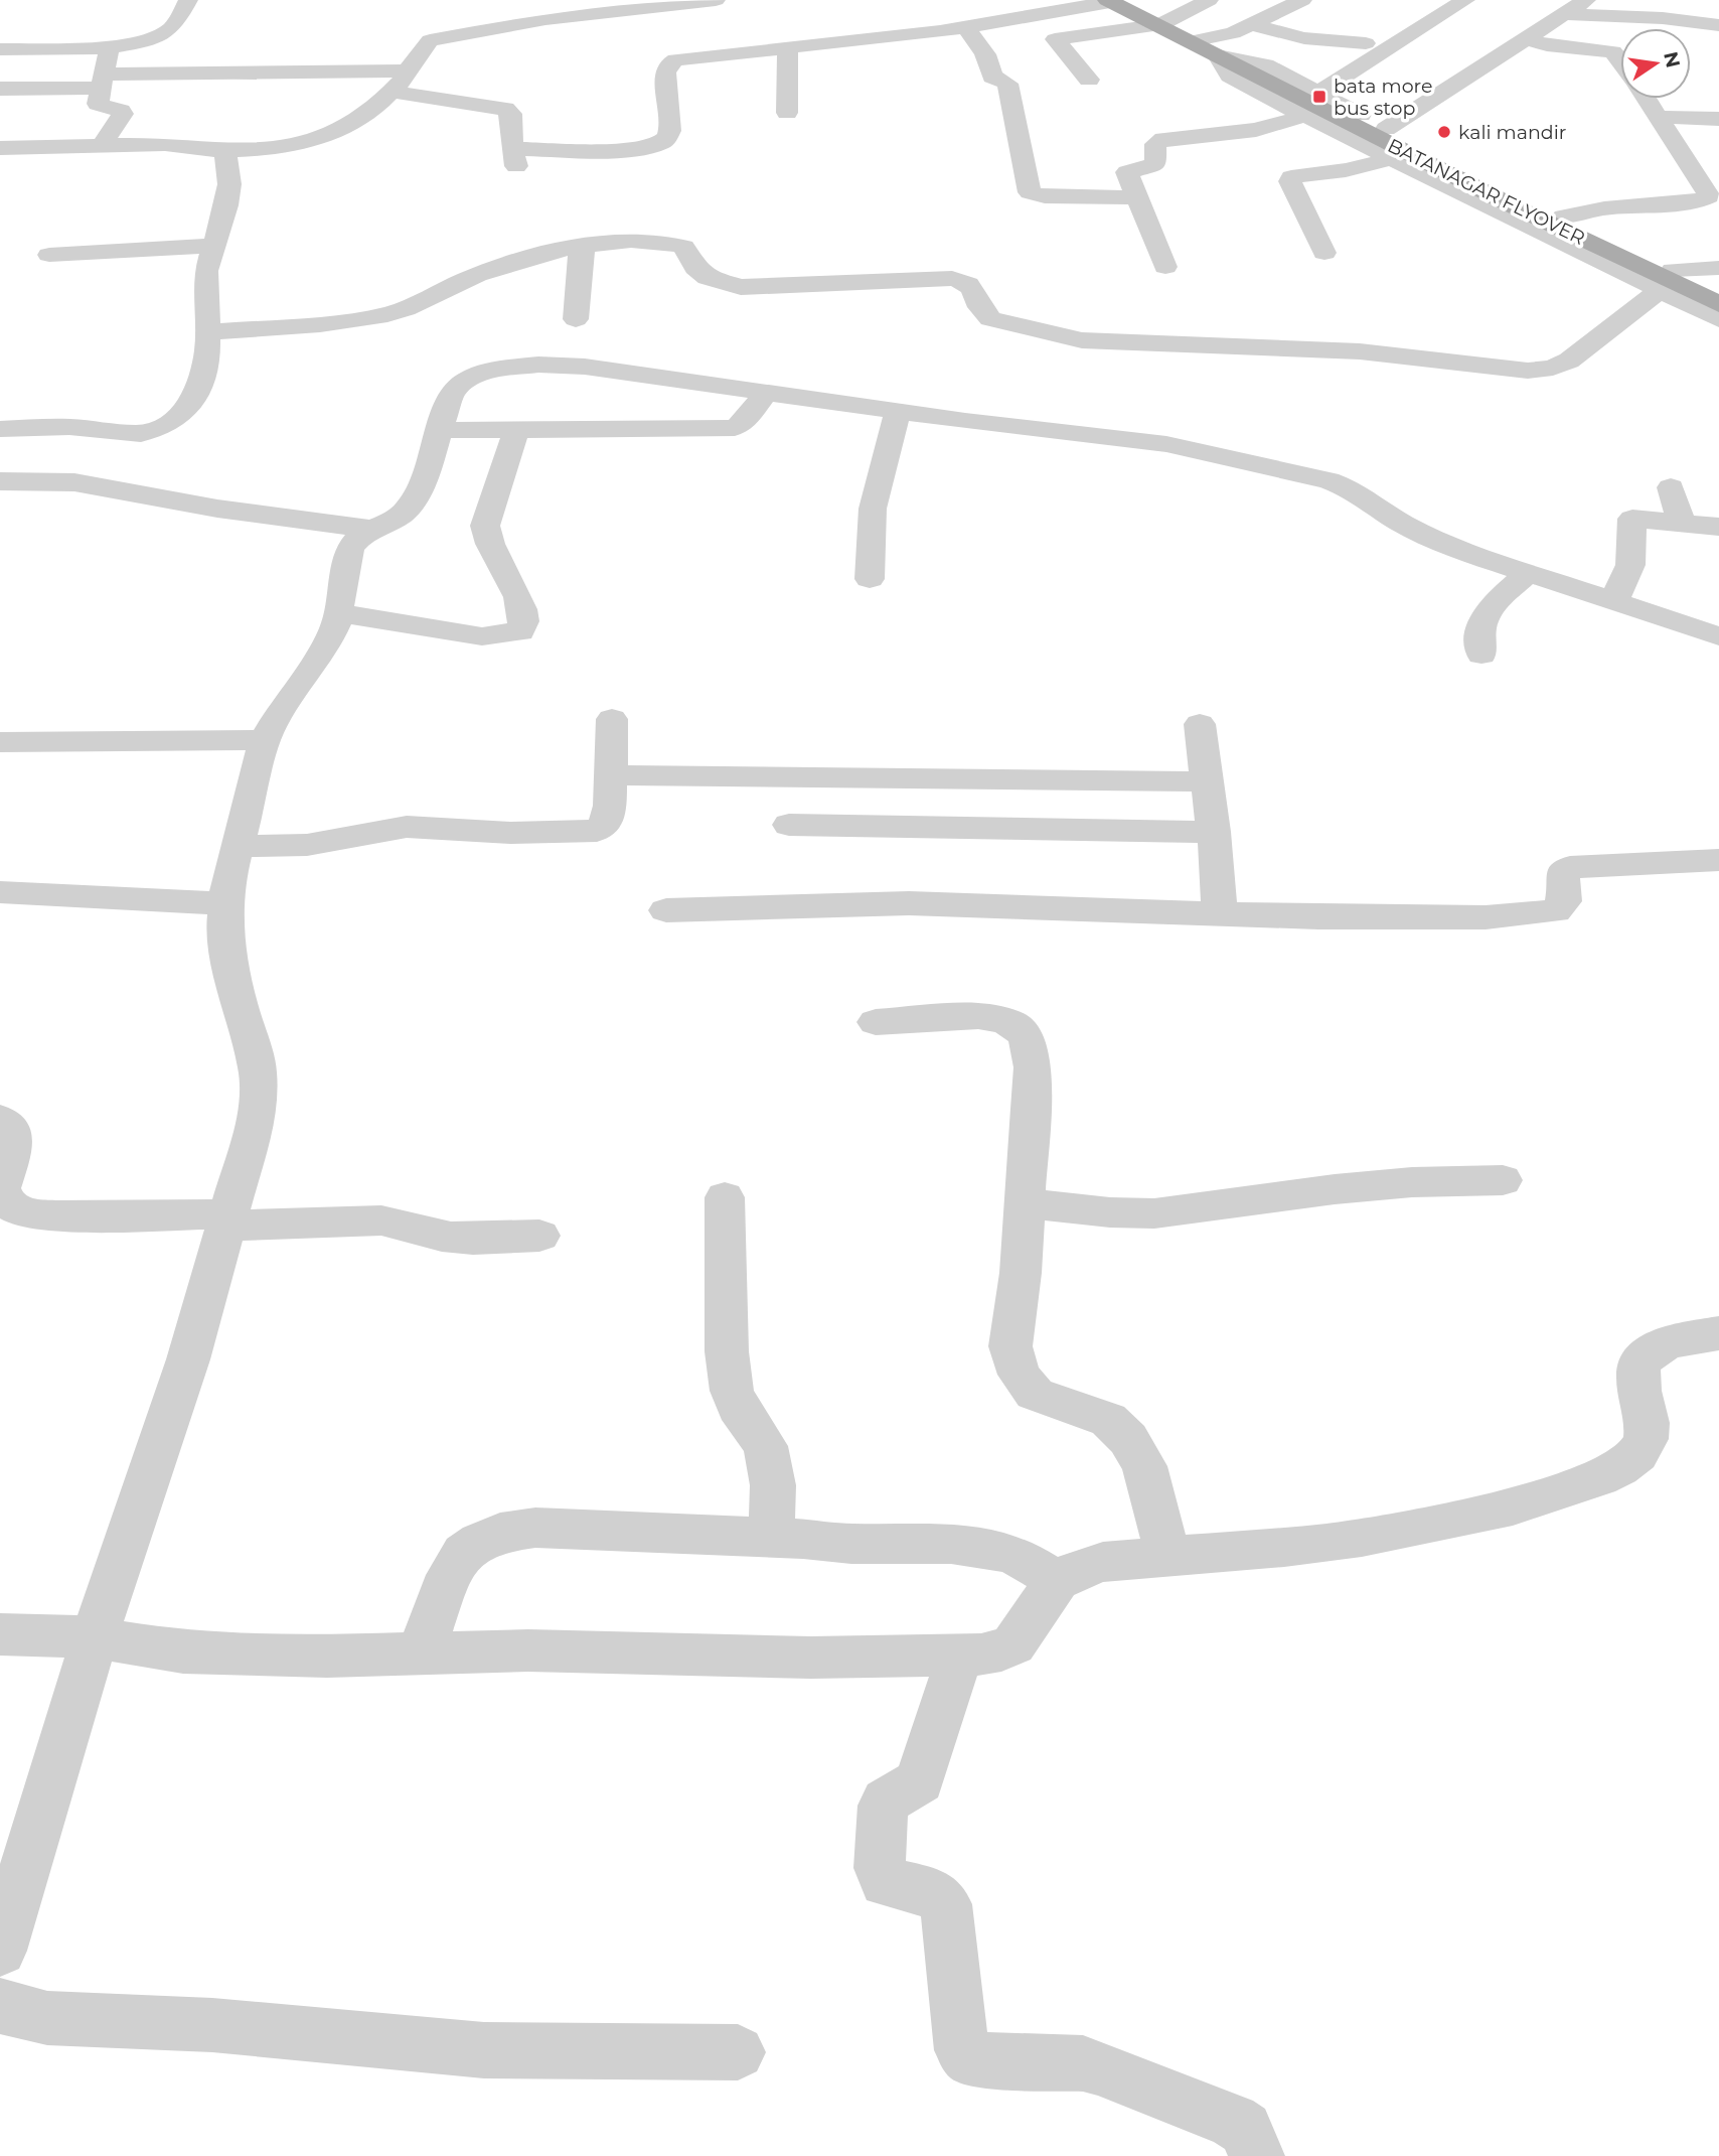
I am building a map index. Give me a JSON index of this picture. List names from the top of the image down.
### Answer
{
  "streets": {
    "main road": ["BATANAGAR FLYOVER"]
  },
  "places": {
    "transit": ["bata more bus stop"],
    "other": ["kali mandir"]
  },
  "north": "right"
}
